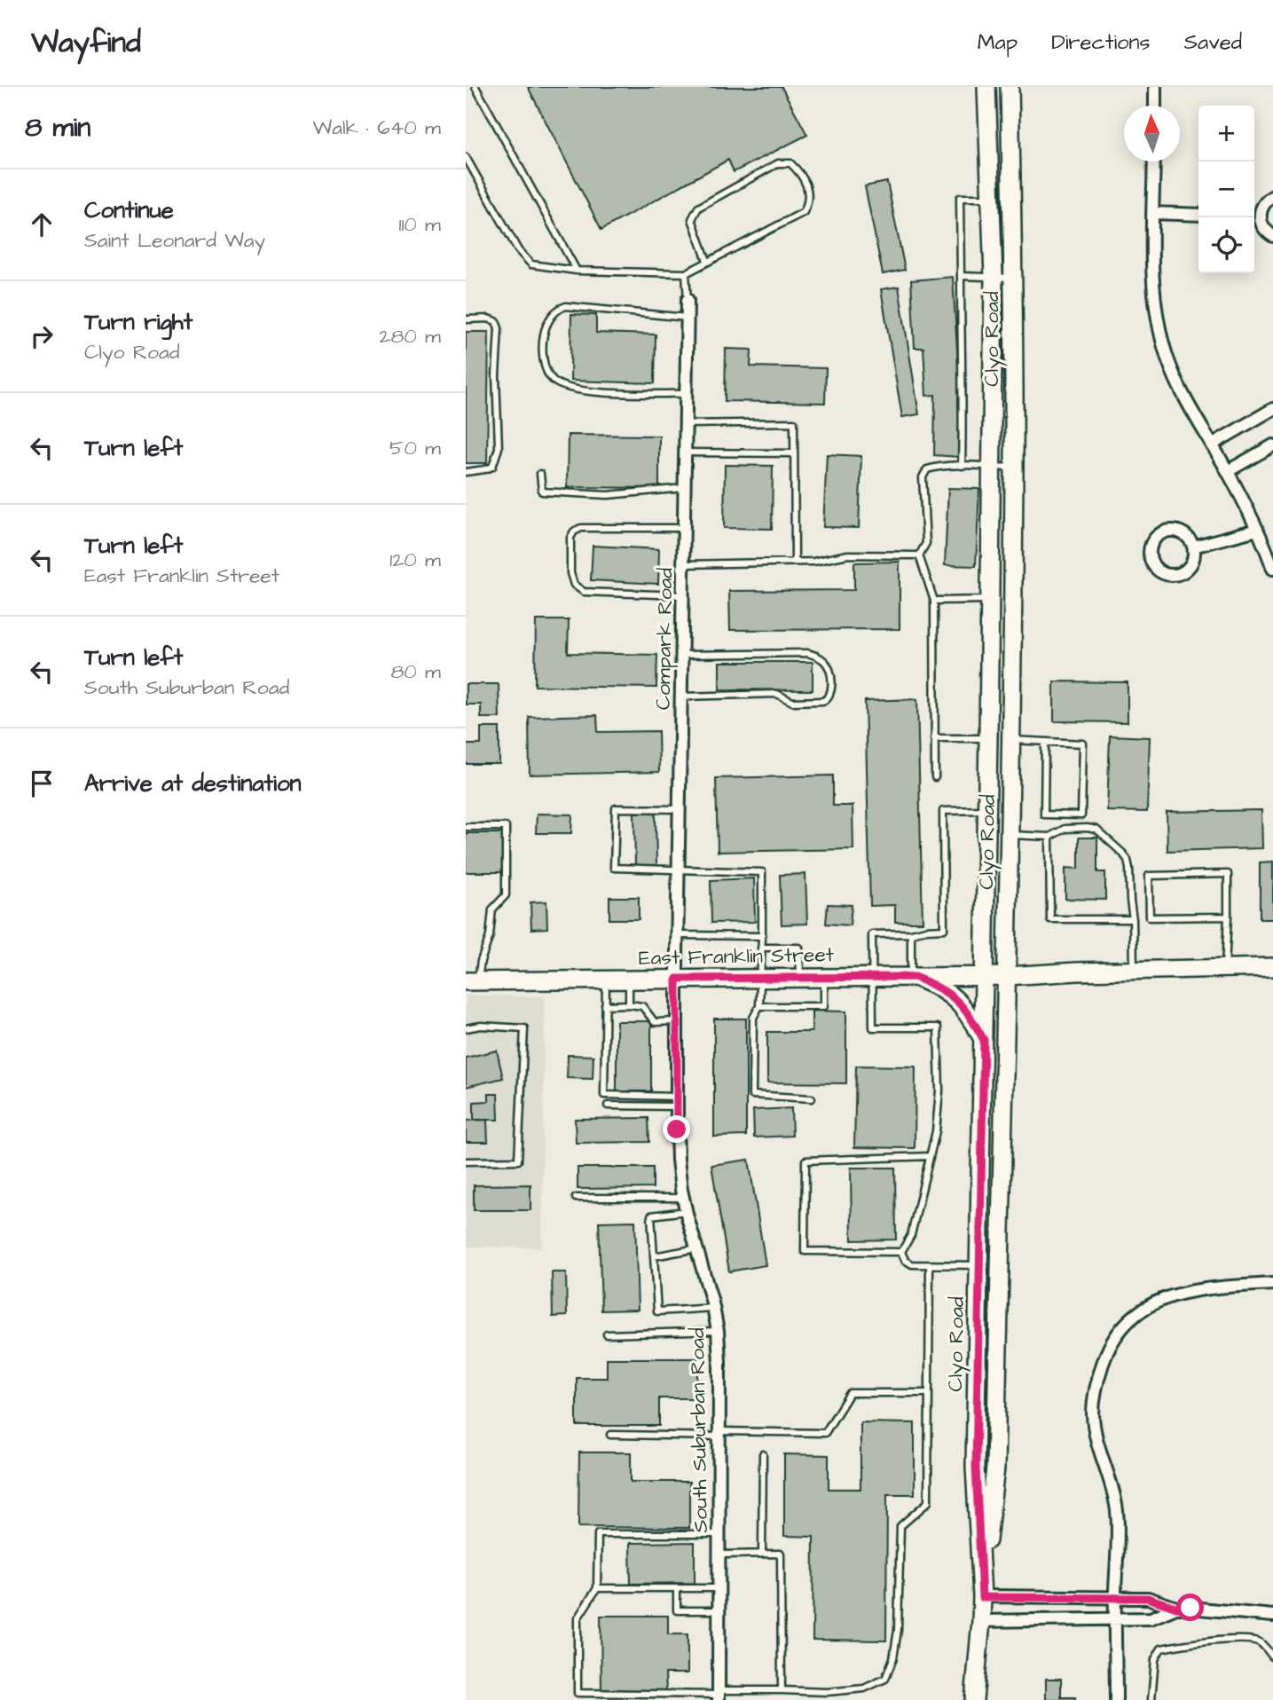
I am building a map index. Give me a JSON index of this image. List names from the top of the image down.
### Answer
{
  "streets": {
    "street": [
      "Clyo Road",
      "Compark Road",
      "East Franklin Street",
      "South Suburban Road"
    ]
  },
  "crossings": [
    ["Clyo Road", "East Franklin Street"],
    ["Compark Road", "East Franklin Street"],
    ["Compark Road", "South Suburban Road"],
    ["East Franklin Street", "South Suburban Road"]
  ],
  "north": "top",
  "page": {
    "header": "Wayfind",
    "nav": ["Map", "Directions", "Saved"],
    "heading": ["8 min", "Walk · 640 m"],
    "map_buttons": ["+", "−"],
    "list": [
      ["Continue", "Saint Leonard Way", "110 m"],
      ["Turn right", "Clyo Road", "280 m"],
      ["Turn left", "50 m"],
      ["Turn left", "East Franklin Street", "120 m"],
      ["Turn left", "South Suburban Road", "80 m"],
      "Arrive at destination"
    ]
  }
}
